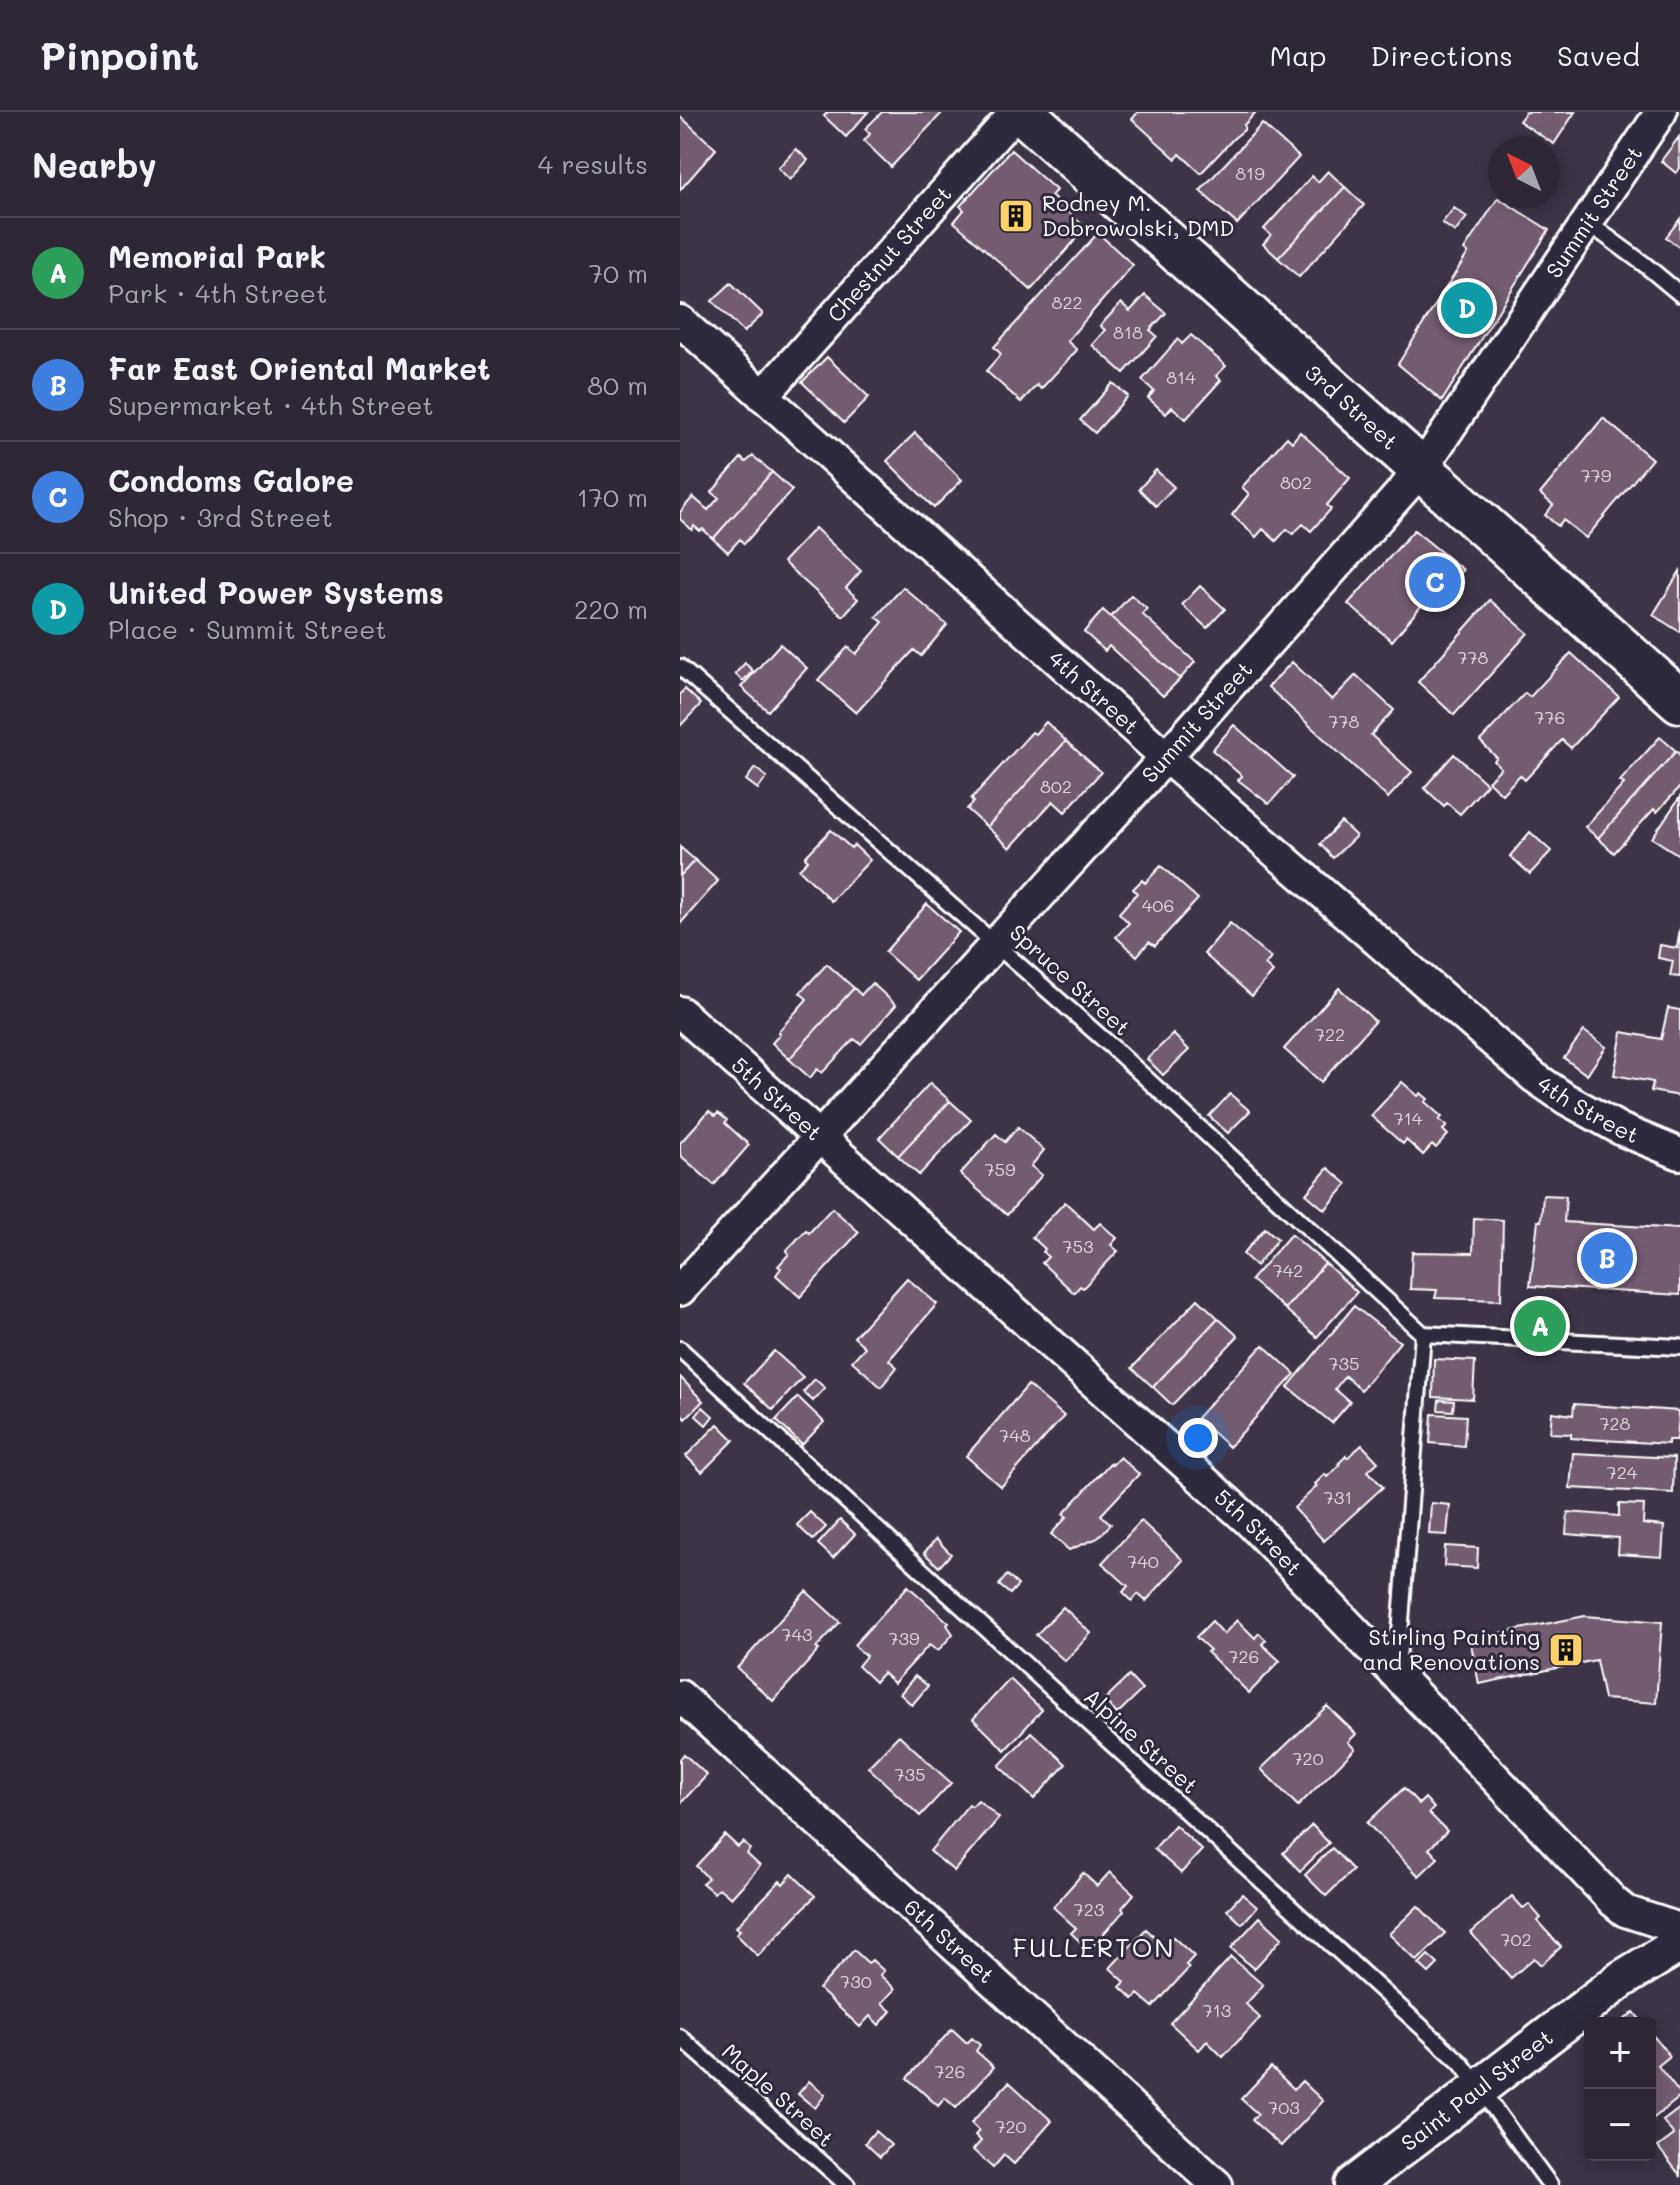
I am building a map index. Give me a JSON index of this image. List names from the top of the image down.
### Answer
{
  "streets": {
    "main road": ["3rd Street"],
    "street": [
      "Summit Street",
      "Chestnut Street",
      "4th Street",
      "5th Street",
      "6th Street",
      "Saint Paul Street"
    ],
    "lane": ["Spruce Street", "Alpine Street", "Maple Street"]
  },
  "crossings": [
    ["Summit Street", "3rd Street"],
    ["Summit Street", "4th Street"],
    ["Summit Street", "Spruce Street"],
    ["Summit Street", "5th Street"],
    ["Chestnut Street", "3rd Street"],
    ["Chestnut Street", "4th Street"],
    ["Alpine Street", "Saint Paul Street"]
  ],
  "districts": ["FULLERTON"],
  "places": {
    "building": ["Rodney M. Dobrowolski, DMD", "Stirling Painting and Renovations"]
  },
  "house_numbers": [
    "819",
    "822",
    "818",
    "814",
    "779",
    "802",
    "778",
    "776",
    "778",
    "802",
    "406",
    "722",
    "714",
    "759",
    "753",
    "742",
    "735",
    "728",
    "748",
    "724",
    "731",
    "740",
    "743",
    "739",
    "726",
    "720",
    "735",
    "723",
    "702",
    "730",
    "713",
    "726",
    "703",
    "720"
  ],
  "north": "top left",
  "page": {
    "header": "Pinpoint",
    "nav": ["Map", "Directions", "Saved"],
    "heading": ["Nearby", "4 results"],
    "list": [
      {
        "mark": "A",
        "name": "Memorial Park",
        "note": "Park · 4th Street",
        "value": "70 m"
      },
      {
        "mark": "B",
        "name": "Far East Oriental Market",
        "note": "Supermarket · 4th Street",
        "value": "80 m"
      },
      {
        "mark": "C",
        "name": "Condoms Galore",
        "note": "Shop · 3rd Street",
        "value": "170 m"
      },
      {
        "mark": "D",
        "name": "United Power Systems",
        "note": "Place · Summit Street",
        "value": "220 m"
      }
    ],
    "pins": [
      "D",
      "C",
      "B",
      "A"
    ],
    "map_buttons": ["+", "−"]
  }
}
